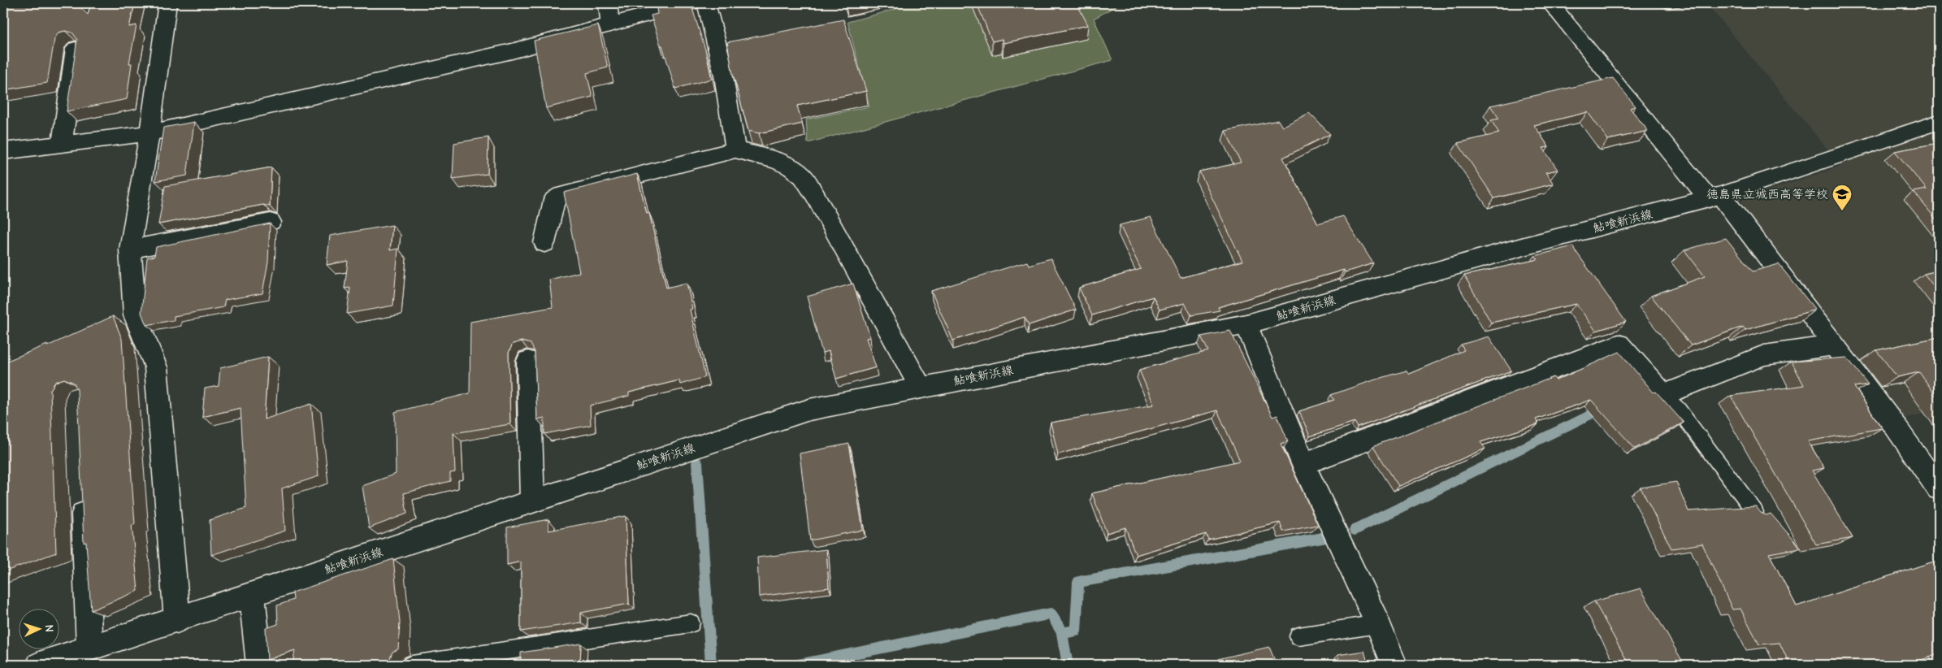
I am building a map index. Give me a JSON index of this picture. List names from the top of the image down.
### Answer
{
  "streets": {
    "street": ["鮎喰新浜線"]
  },
  "places": {
    "school or university": ["徳島県立城西高等学校"]
  },
  "north": "right"
}
